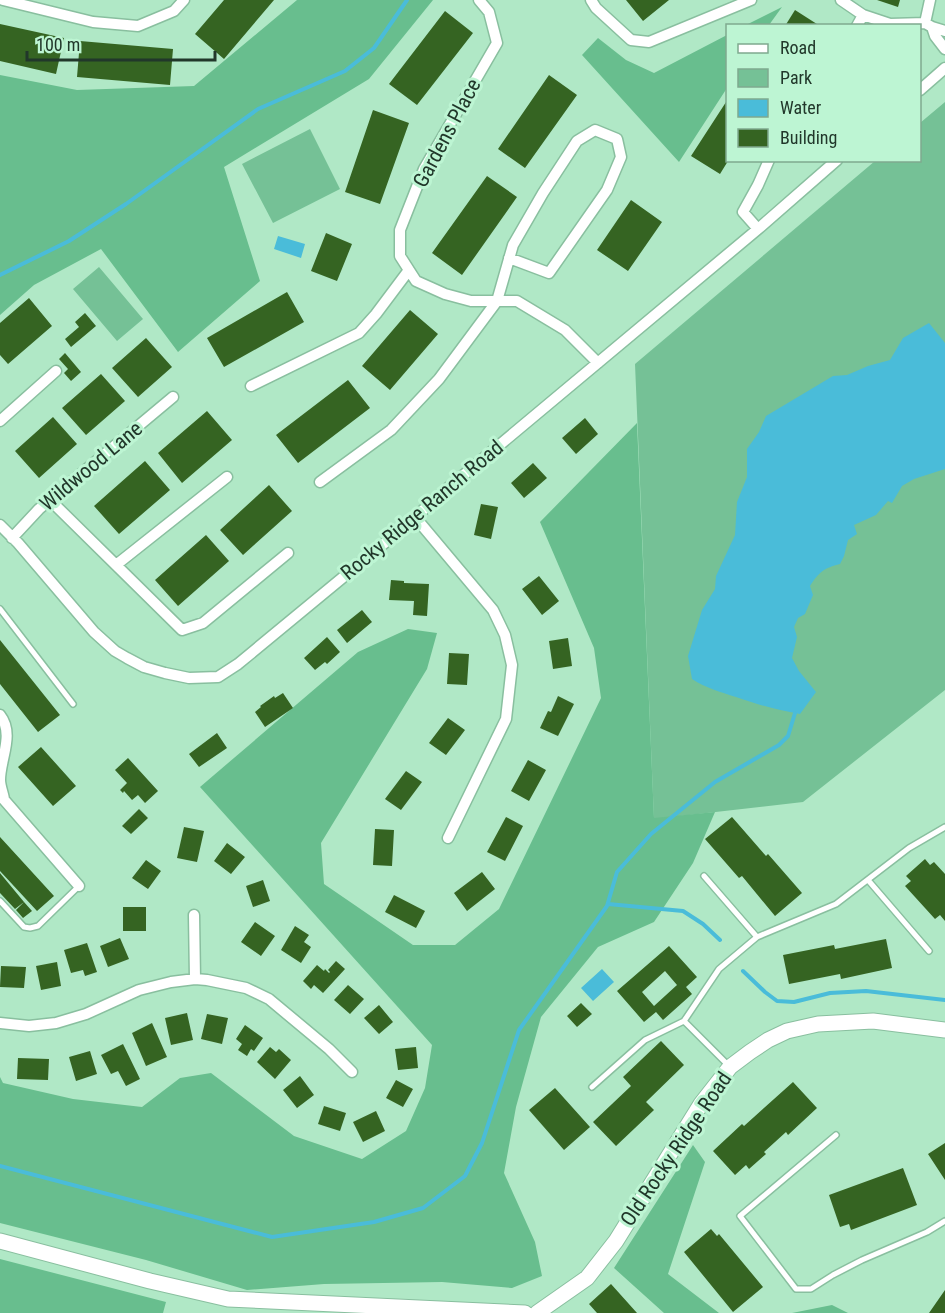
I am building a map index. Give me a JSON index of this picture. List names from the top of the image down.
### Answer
{
  "streets": {
    "street": [
      "Gardens Place",
      "Wildwood Lane",
      "Rocky Ridge Ranch Road",
      "Old Rocky Ridge Road"
    ]
  },
  "crossings": [
    ["Wildwood Lane", "Rocky Ridge Ranch Road"]
  ],
  "legend": [
    "Road",
    "Park",
    "Water",
    "Building"
  ],
  "scale_bar": "100 m"
}
